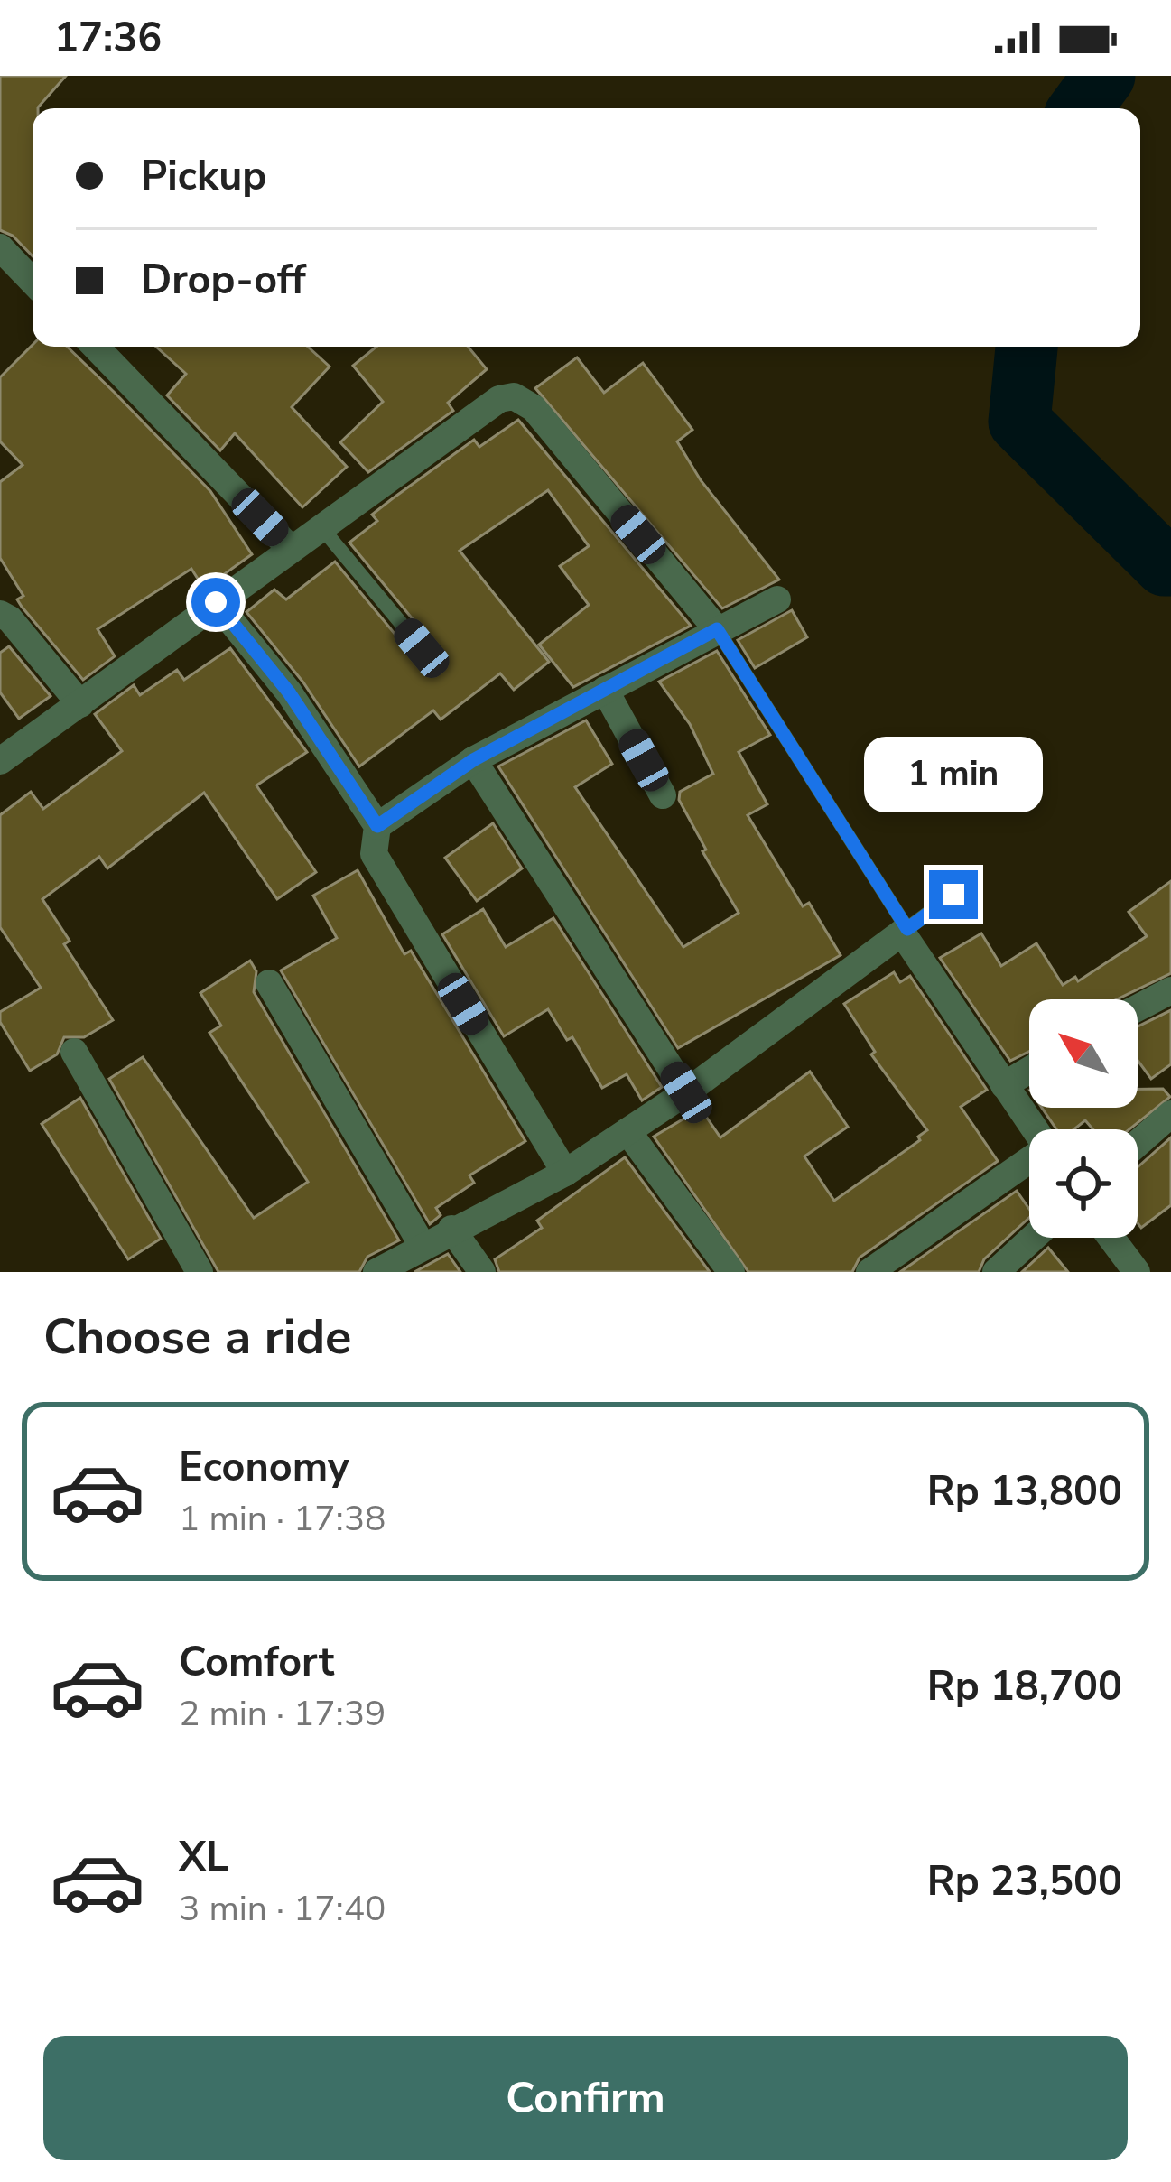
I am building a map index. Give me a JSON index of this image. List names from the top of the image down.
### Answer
{
  "north": "top left",
  "page": {
    "status": "17:36",
    "banner": ["Pickup", "Drop-off"],
    "bubble": "1 min",
    "heading": "Choose a ride",
    "list": [
      {
        "name": "Economy",
        "note": "1 min · 17:38",
        "value": "Rp 13,800"
      },
      {
        "name": "Comfort",
        "note": "2 min · 17:39",
        "value": "Rp 18,700"
      },
      {
        "name": "XL",
        "note": "3 min · 17:40",
        "value": "Rp 23,500"
      }
    ],
    "buttons": "Confirm"
  }
}
